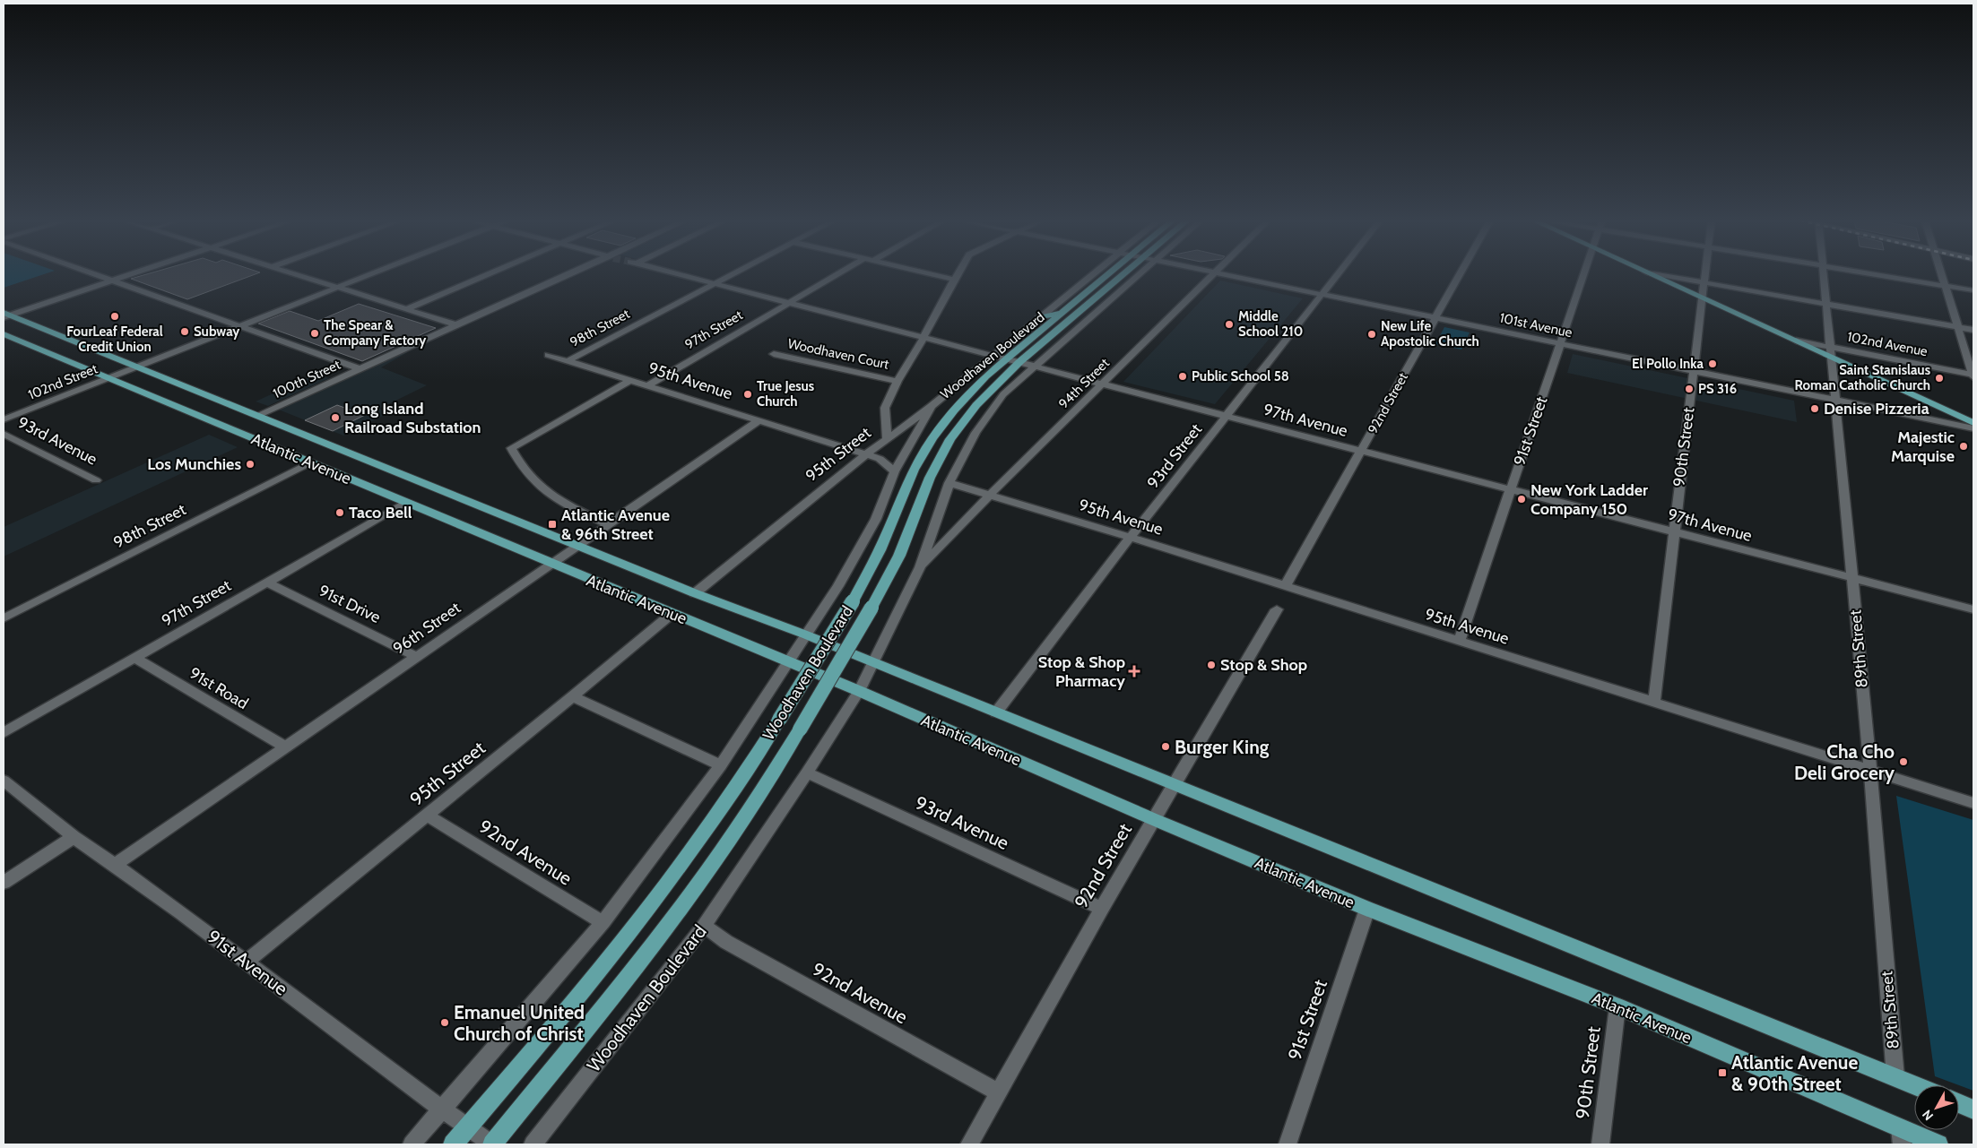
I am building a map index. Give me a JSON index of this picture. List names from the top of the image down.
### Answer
{
  "streets": {
    "main road": ["Woodhaven Boulevard", "Atlantic Avenue"],
    "street": [
      "101st Avenue",
      "98th Street",
      "97th Street",
      "102nd Avenue",
      "Woodhaven Court",
      "100th Street",
      "95th Avenue",
      "102nd Street",
      "94th Street",
      "92nd Street",
      "97th Avenue",
      "91st Street",
      "93rd Avenue",
      "90th Street",
      "95th Street",
      "93rd Street",
      "91st Drive",
      "96th Street",
      "89th Street",
      "91st Road",
      "92nd Avenue",
      "91st Avenue"
    ]
  },
  "crossings": [
    ["101st Avenue", "92nd Street"],
    ["101st Avenue", "91st Street"],
    ["101st Avenue", "90th Street"],
    ["101st Avenue", "93rd Street"],
    ["101st Avenue", "89th Street"],
    ["98th Street", "95th Avenue"],
    ["98th Street", "97th Avenue"],
    ["98th Street", "Atlantic Avenue"],
    ["97th Street", "95th Avenue"],
    ["97th Street", "97th Avenue"],
    ["97th Street", "Atlantic Avenue"],
    ["97th Street", "91st Drive"],
    ["97th Street", "91st Road"],
    ["102nd Avenue", "89th Street"],
    ["Woodhaven Court", "95th Street"],
    ["Woodhaven Boulevard", "95th Avenue"],
    ["Woodhaven Boulevard", "97th Avenue"],
    ["Woodhaven Boulevard", "93rd Avenue"],
    ["Woodhaven Boulevard", "95th Street"],
    ["Woodhaven Boulevard", "Atlantic Avenue"],
    ["Woodhaven Boulevard", "92nd Avenue"],
    ["Woodhaven Boulevard", "91st Avenue"],
    ["100th Street", "Atlantic Avenue"],
    ["95th Avenue", "94th Street"],
    ["95th Avenue", "92nd Street"],
    ["95th Avenue", "91st Street"],
    ["95th Avenue", "90th Street"],
    ["95th Avenue", "95th Street"],
    ["95th Avenue", "93rd Street"],
    ["95th Avenue", "96th Street"],
    ["95th Avenue", "89th Street"],
    ["102nd Street", "Atlantic Avenue"],
    ["94th Street", "97th Avenue"],
    ["92nd Street", "97th Avenue"],
    ["92nd Street", "93rd Avenue"],
    ["92nd Street", "Atlantic Avenue"],
    ["92nd Street", "92nd Avenue"],
    ["97th Avenue", "91st Street"],
    ["97th Avenue", "90th Street"],
    ["97th Avenue", "95th Street"],
    ["97th Avenue", "93rd Street"],
    ["97th Avenue", "89th Street"],
    ["91st Street", "Atlantic Avenue"],
    ["90th Street", "Atlantic Avenue"],
    ["95th Street", "Atlantic Avenue"],
    ["95th Street", "92nd Avenue"],
    ["95th Street", "91st Avenue"],
    ["93rd Street", "Atlantic Avenue"],
    ["Atlantic Avenue", "96th Street"],
    ["Atlantic Avenue", "89th Street"],
    ["91st Drive", "96th Street"],
    ["96th Street", "91st Road"],
    ["96th Street", "91st Avenue"]
  ],
  "places": {
    "other": [
      "FourLeaf Federal Credit Union",
      "Middle School 210",
      "Subway",
      "The Spear & Company Factory",
      "New Life Apostolic Church",
      "El Pollo Inka",
      "Public School 58",
      "Saint Stanislaus Roman Catholic Church",
      "PS 316",
      "True Jesus Church",
      "Denise Pizzeria",
      "Long Island Railroad Substation",
      "Majestic Marquise",
      "Los Munchies",
      "New York Ladder Company 150",
      "Taco Bell",
      "Stop & Shop",
      "Burger King",
      "Cha Cho Deli Grocery",
      "Emanuel United Church of Christ"
    ],
    "transit": ["Atlantic Avenue & 96th Street", "Atlantic Avenue & 90th Street"],
    "health": ["Stop & Shop Pharmacy"]
  },
  "north": "bottom left"
}
